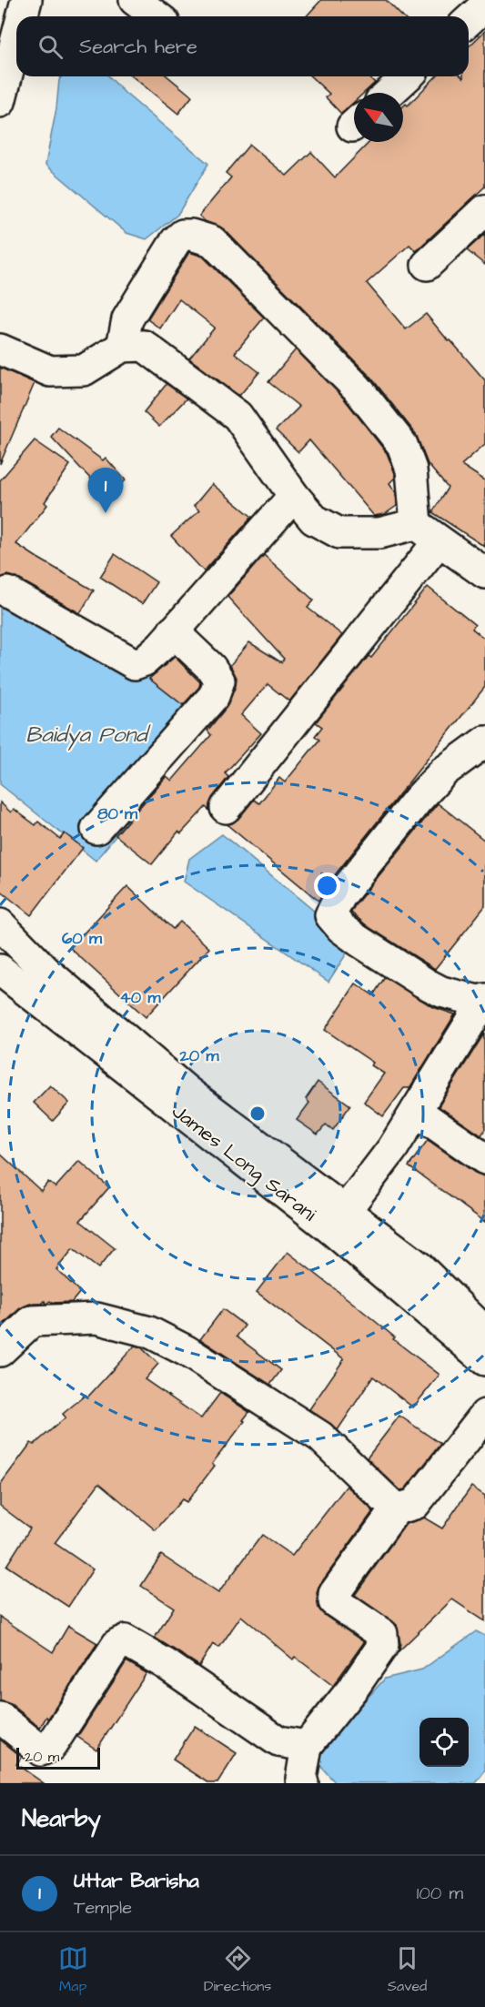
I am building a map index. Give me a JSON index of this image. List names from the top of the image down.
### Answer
{
  "streets": {
    "street": ["James Long Sarani"]
  },
  "water": ["Baidya Pond"],
  "scale_bar": "20 m",
  "north": "top left",
  "page": {
    "search": "Search here",
    "pins": "1",
    "scale": "20 m",
    "heading": "Nearby",
    "list": [
      {
        "mark": "1",
        "name": "Uttar Barisha",
        "note": "Temple",
        "value": "100 m"
      }
    ],
    "nav": ["Map", "Directions", "Saved"]
  },
  "rings": [
    "80 m",
    "60 m",
    "40 m",
    "20 m"
  ]
}
